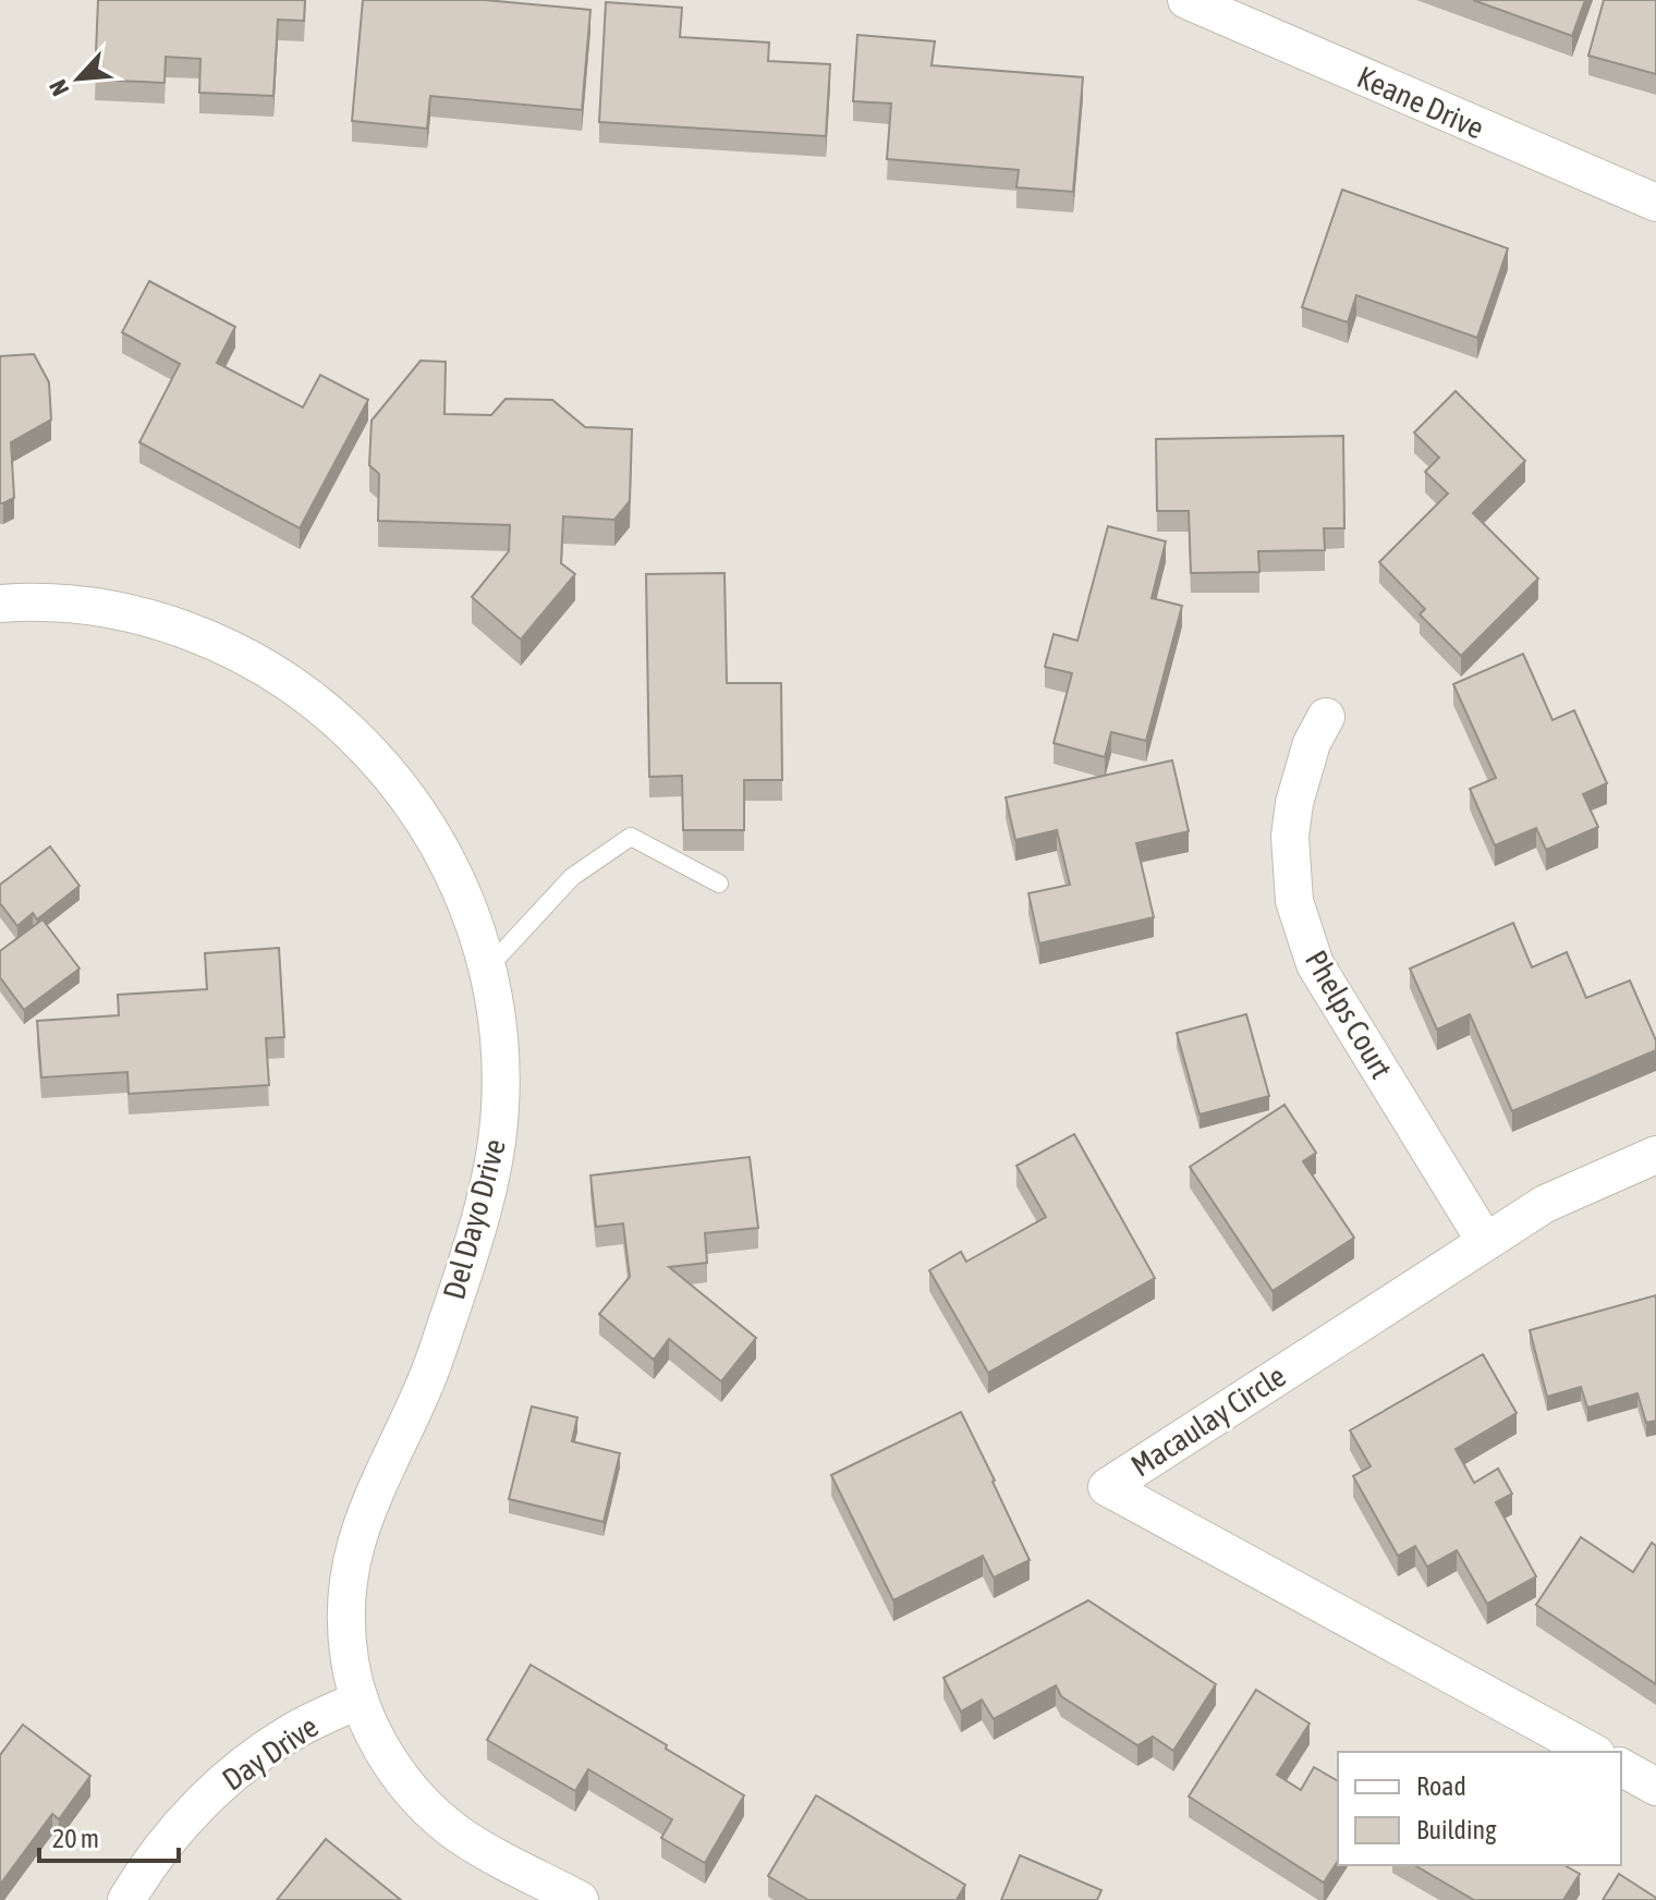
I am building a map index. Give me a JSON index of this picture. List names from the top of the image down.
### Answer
{
  "streets": {
    "street": [
      "Keane Drive",
      "Phelps Court",
      "Del Dayo Drive",
      "Macaulay Circle",
      "Day Drive"
    ]
  },
  "crossings": [
    ["Phelps Court", "Macaulay Circle"],
    ["Del Dayo Drive", "Day Drive"]
  ],
  "legend": ["Road", "Building"],
  "scale_bar": "20 m",
  "north": "bottom left"
}
